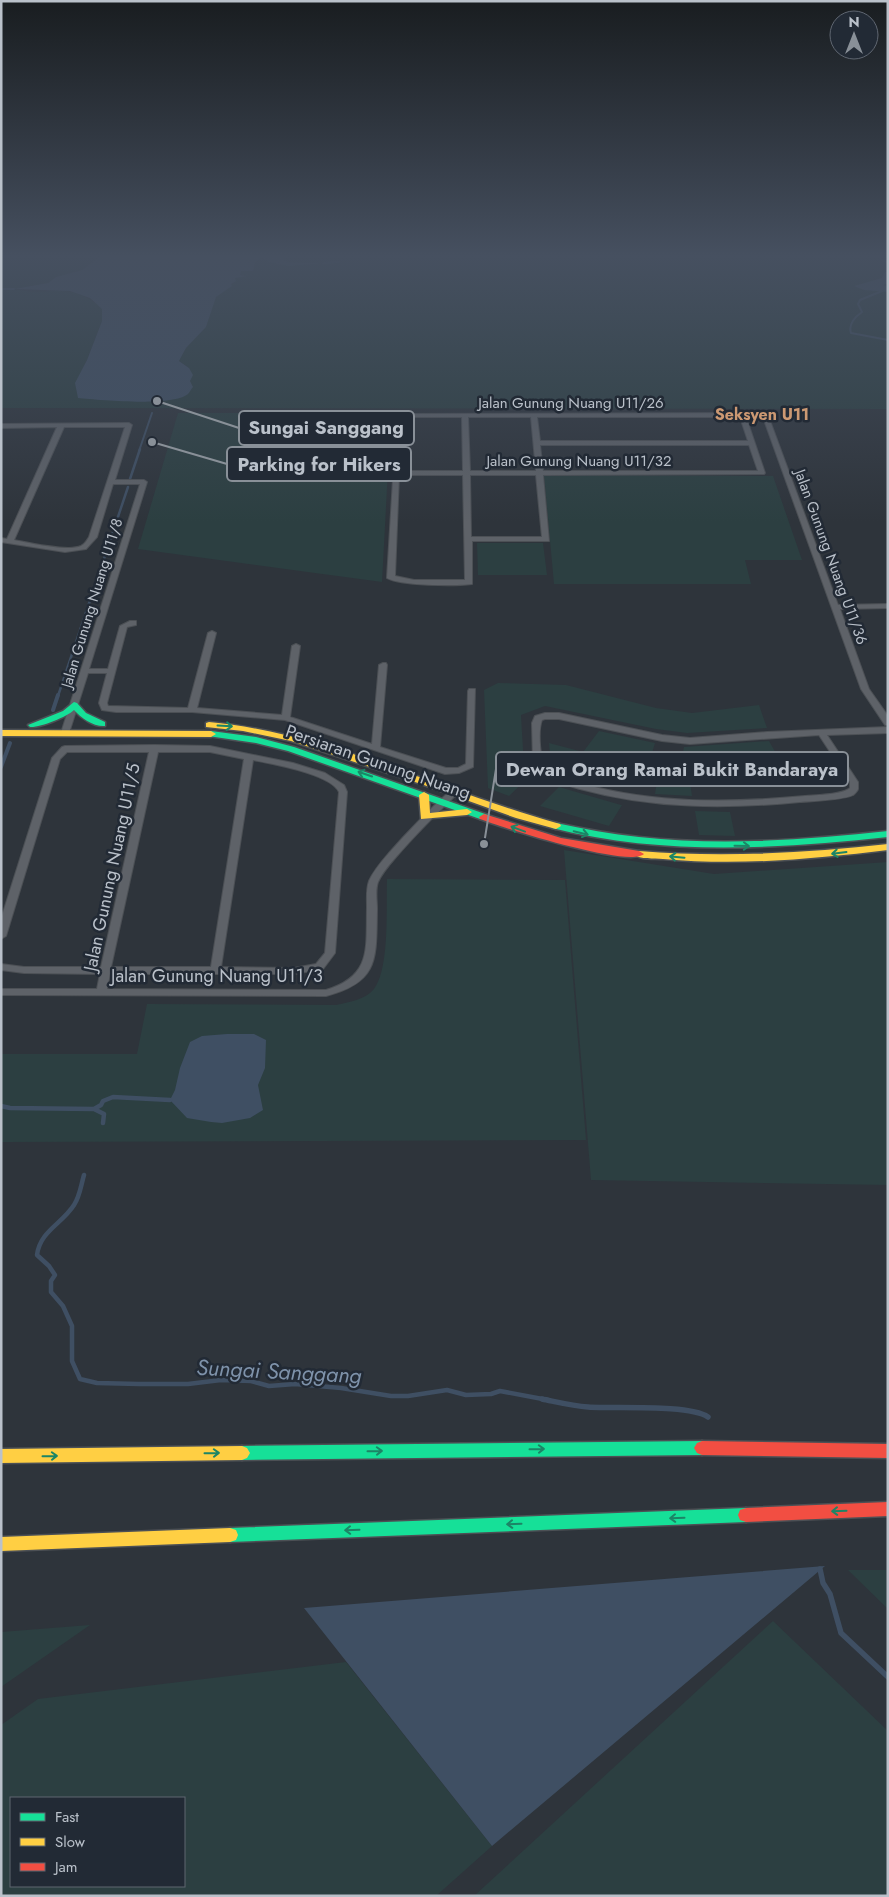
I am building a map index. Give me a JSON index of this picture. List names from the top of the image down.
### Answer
{
  "streets": {
    "main road": ["Persiaran Gunung Nuang"],
    "street": [
      "Jalan Gunung Nuang U11/26",
      "Jalan Gunung Nuang U11/32",
      "Jalan Gunung Nuang U11/36",
      "Jalan Gunung Nuang U11/8",
      "Jalan Gunung Nuang U11/5",
      "Jalan Gunung Nuang U11/3"
    ]
  },
  "crossings": [
    ["Jalan Gunung Nuang U11/26", "Jalan Gunung Nuang U11/32"],
    ["Jalan Gunung Nuang U11/26", "Jalan Gunung Nuang U11/36"],
    ["Jalan Gunung Nuang U11/8", "Persiaran Gunung Nuang"],
    ["Persiaran Gunung Nuang", "Jalan Gunung Nuang U11/3"],
    ["Jalan Gunung Nuang U11/5", "Jalan Gunung Nuang U11/3"]
  ],
  "districts": ["Seksyen U11"],
  "water": ["Sungai Sanggang"],
  "places": ["Sungai Sanggang", "Parking for Hikers", "Dewan Orang Ramai Bukit Bandaraya"],
  "legend": ["Fast", "Slow", "Jam"],
  "north": "top"
}
